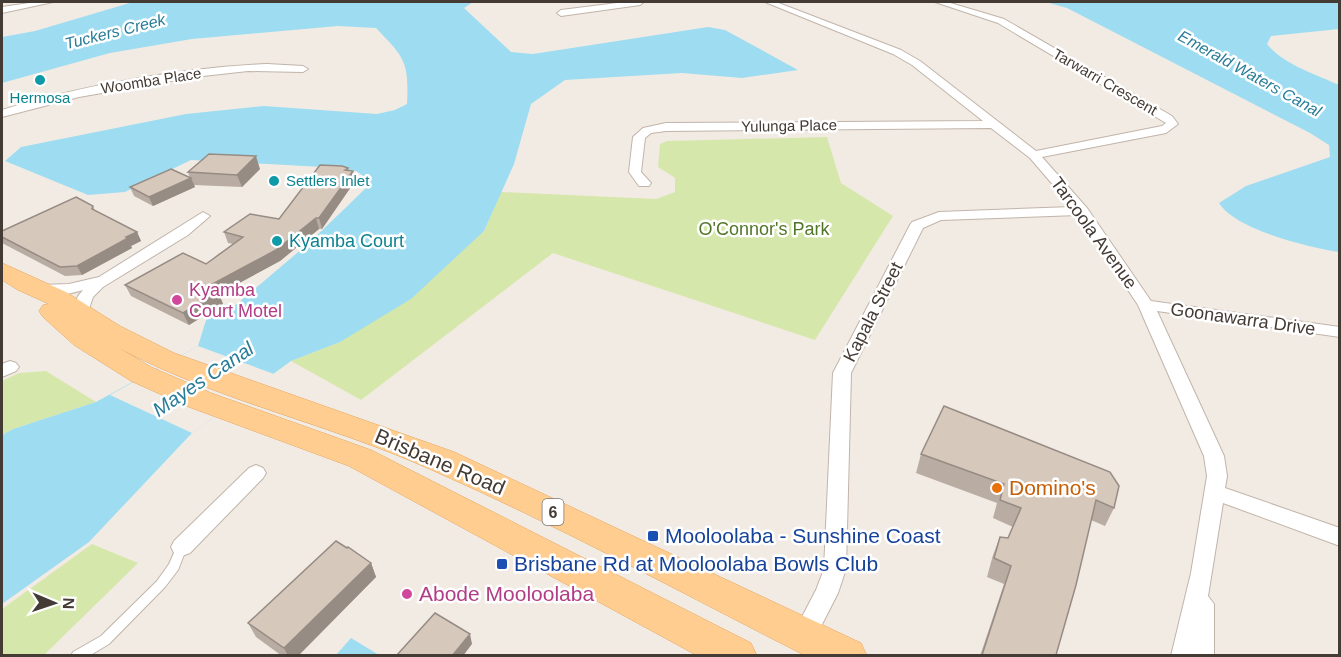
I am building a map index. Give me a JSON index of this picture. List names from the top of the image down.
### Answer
{
  "streets": {
    "main road": ["Brisbane Road", "6"],
    "street": [
      "Woomba Place",
      "Tarwarri Crescent",
      "Yulunga Place",
      "Tarcoola Avenue",
      "Kapala Street",
      "Goonawarra Drive"
    ]
  },
  "crossings": [
    ["Tarwarri Crescent", "Tarcoola Avenue"],
    ["Yulunga Place", "Tarcoola Avenue"],
    ["Tarcoola Avenue", "Kapala Street"],
    ["Tarcoola Avenue", "Goonawarra Drive"],
    ["Kapala Street", "Brisbane Road"]
  ],
  "water": ["Tuckers Creek", "Emerald Waters Canal", "Mayes Canal"],
  "parks": ["O'Connor's Park"],
  "places": {
    "other": [
      "Hermosa",
      "Settlers Inlet",
      "Kyamba Court",
      "Kyamba Court Motel",
      "Domino's",
      "Abode Mooloolaba"
    ],
    "transit": ["Mooloolaba - Sunshine Coast", "Brisbane Rd at Mooloolaba Bowls Club"]
  },
  "north": "right"
}
